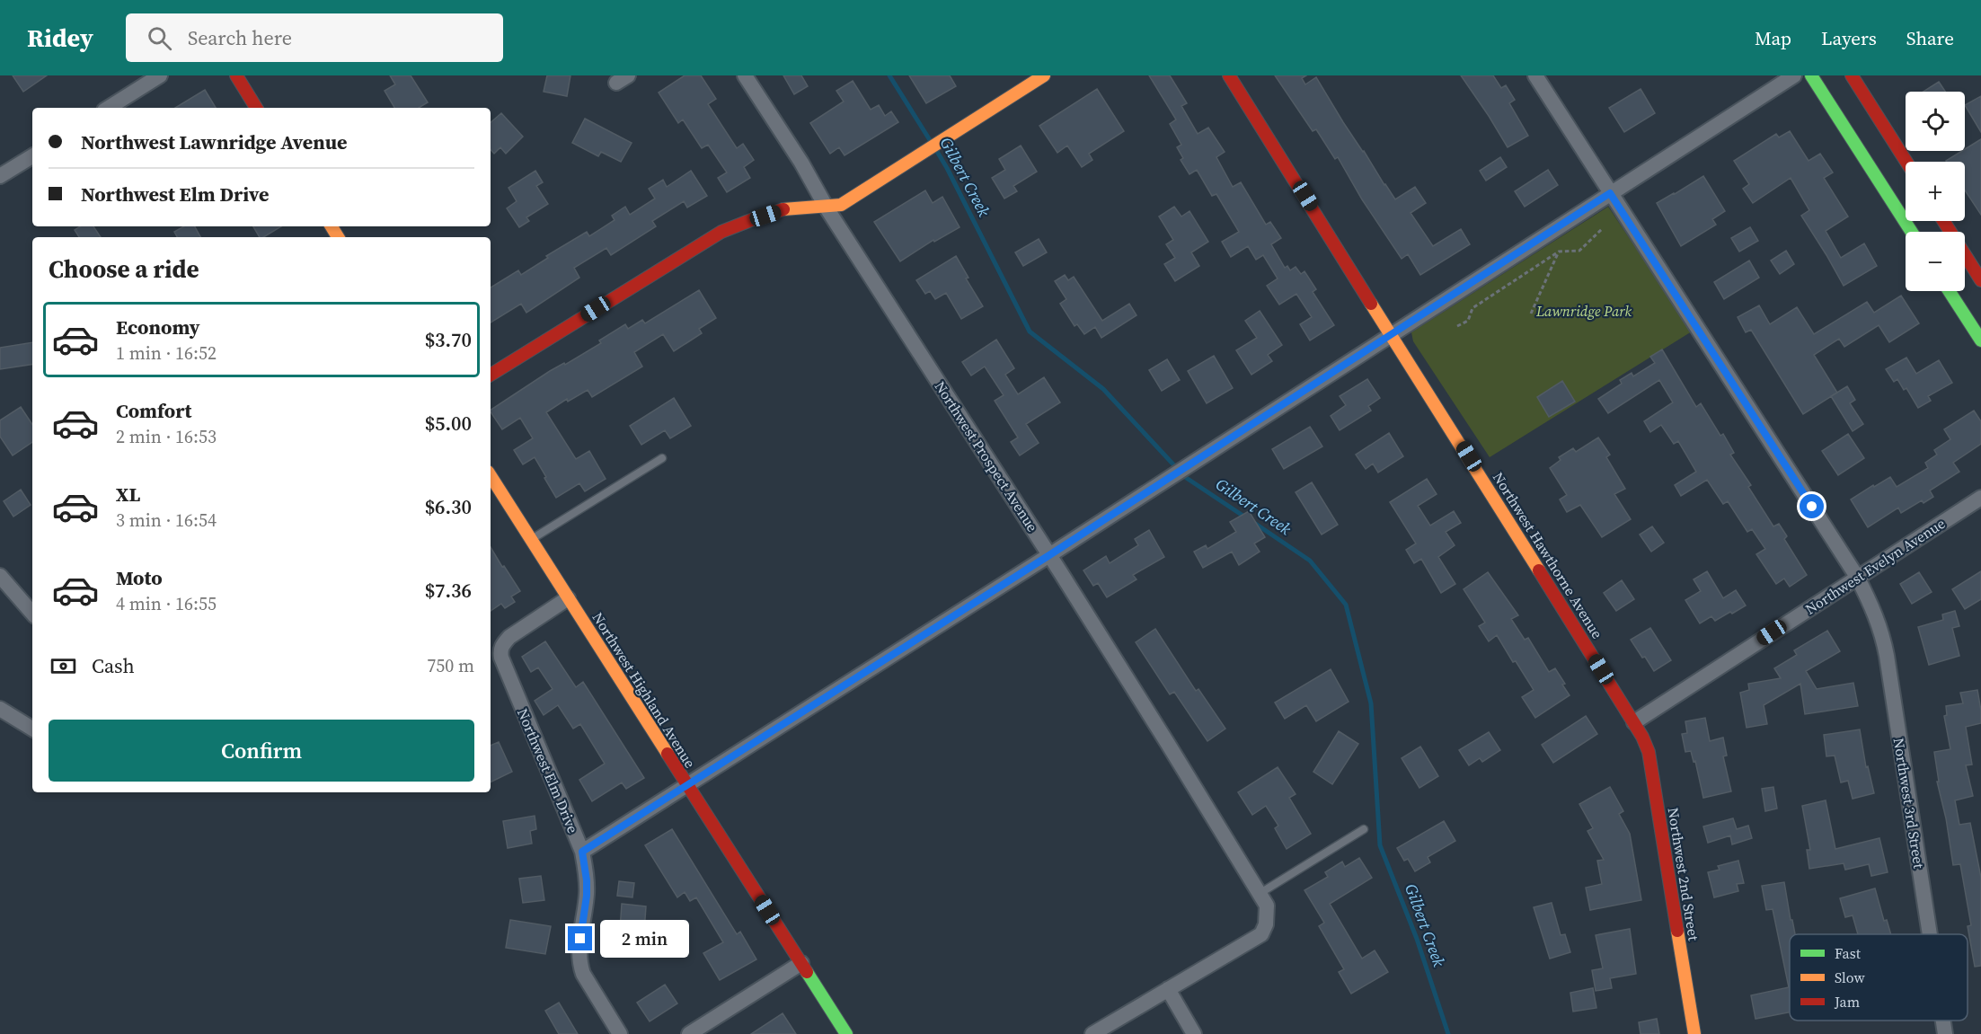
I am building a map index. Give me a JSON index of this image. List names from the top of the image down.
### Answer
{
  "streets": {
    "street": [
      "Northwest Prospect Avenue",
      "Northwest Hawthorne Avenue",
      "Northwest Evelyn Avenue",
      "Northwest Highland Avenue",
      "Northwest Elm Drive",
      "Northwest 3rd Street",
      "Northwest 2nd Street"
    ]
  },
  "crossings": [
    ["Northwest Hawthorne Avenue", "Northwest Evelyn Avenue"],
    ["Northwest Hawthorne Avenue", "Northwest 2nd Street"],
    ["Northwest Evelyn Avenue", "Northwest 3rd Street"],
    ["Northwest Evelyn Avenue", "Northwest 2nd Street"],
    ["Northwest Highland Avenue", "Northwest Elm Drive"]
  ],
  "water": ["Gilbert Creek"],
  "parks": ["Lawnridge Park"],
  "legend": ["Fast", "Slow", "Jam"],
  "page": {
    "header": "Ridey",
    "search": "Search here",
    "nav": ["Map", "Layers", "Share"],
    "map_buttons": ["+", "−"],
    "banner": ["Northwest Lawnridge Avenue", "Northwest Elm Drive"],
    "heading": "Choose a ride",
    "list": [
      {
        "name": "Economy",
        "note": "1 min · 16:52",
        "value": "$3.70"
      },
      {
        "name": "Comfort",
        "note": "2 min · 16:53",
        "value": "$5.00"
      },
      {
        "name": "XL",
        "note": "3 min · 16:54",
        "value": "$6.30"
      },
      {
        "name": "Moto",
        "note": "4 min · 16:55",
        "value": "$7.36"
      }
    ],
    "pay": ["Cash", "750 m"],
    "buttons": "Confirm",
    "bubble": "2 min"
  }
}
